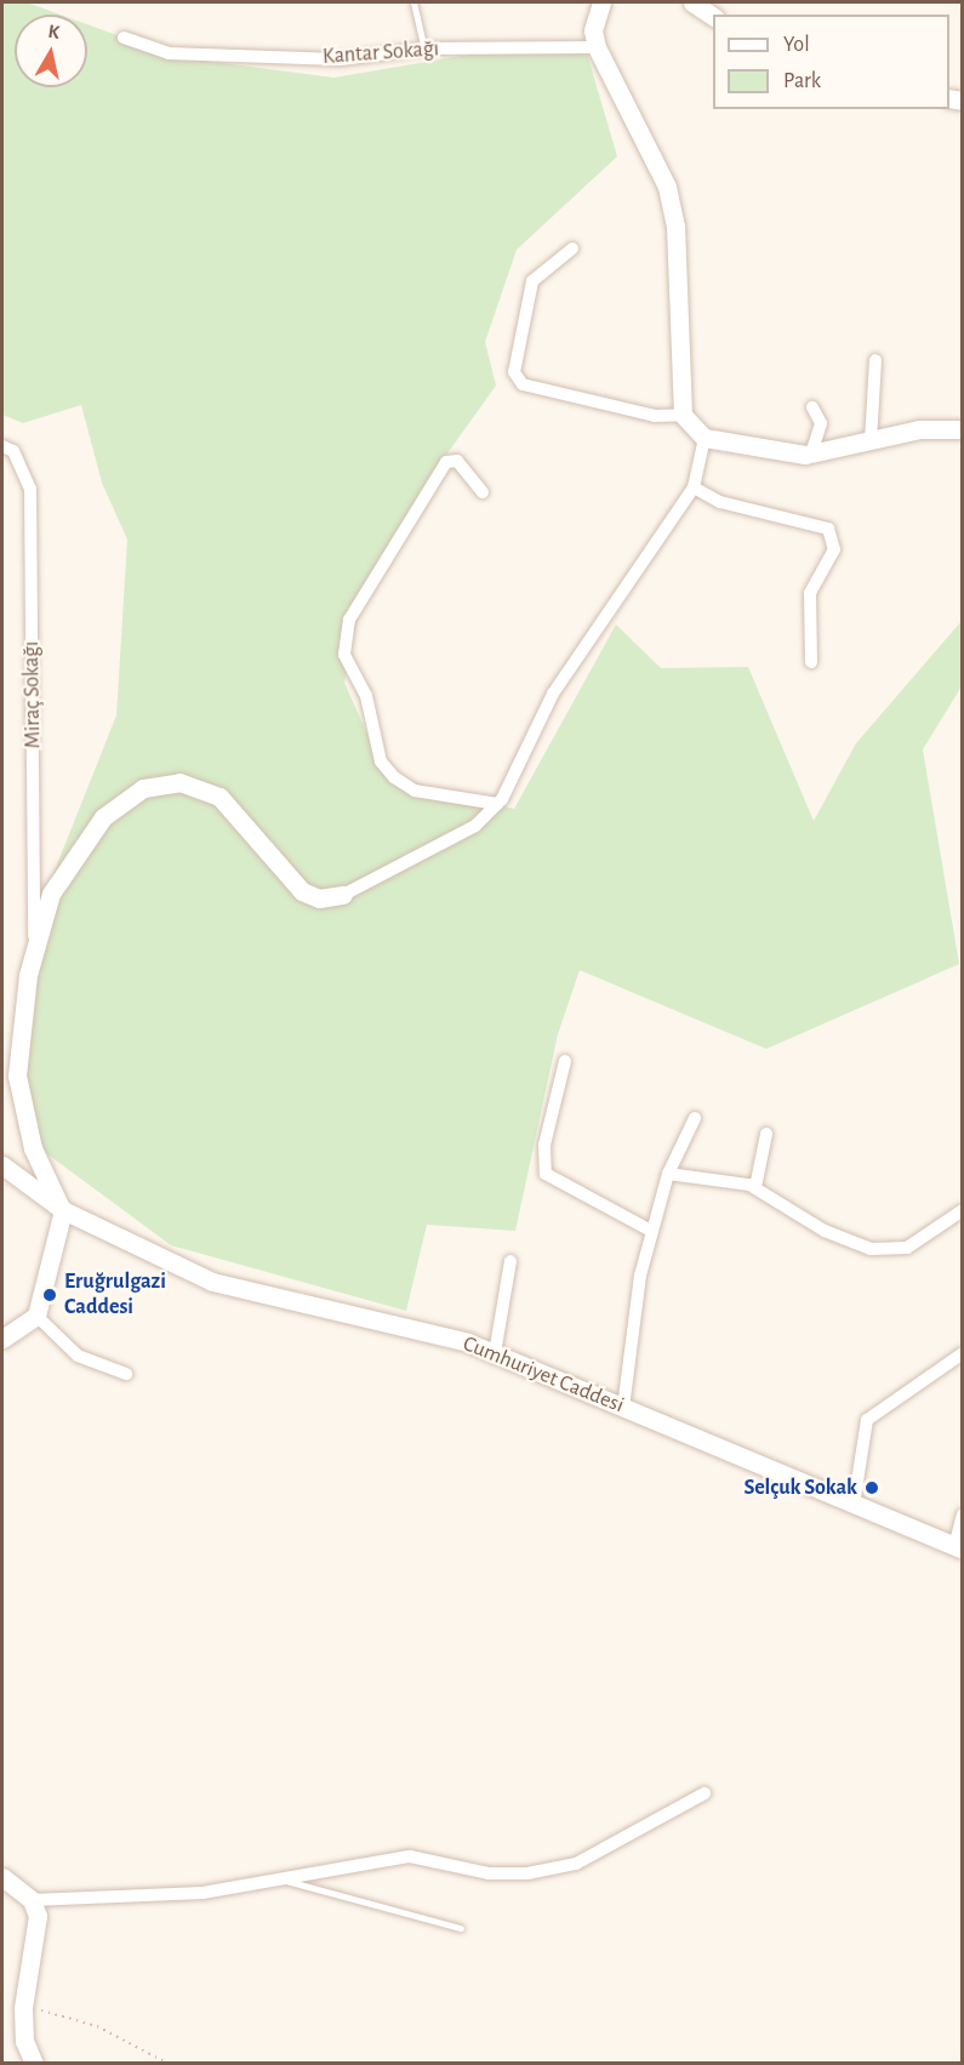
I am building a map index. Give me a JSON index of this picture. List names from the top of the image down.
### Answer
{
  "streets": {
    "street": ["Kantar Sokağı", "Miraç Sokağı", "Cumhuriyet Caddesi"]
  },
  "places": ["Eruğrulgazi Caddesi", "Selçuk Sokak"],
  "legend": ["Yol", "Park"],
  "north": "top"
}
